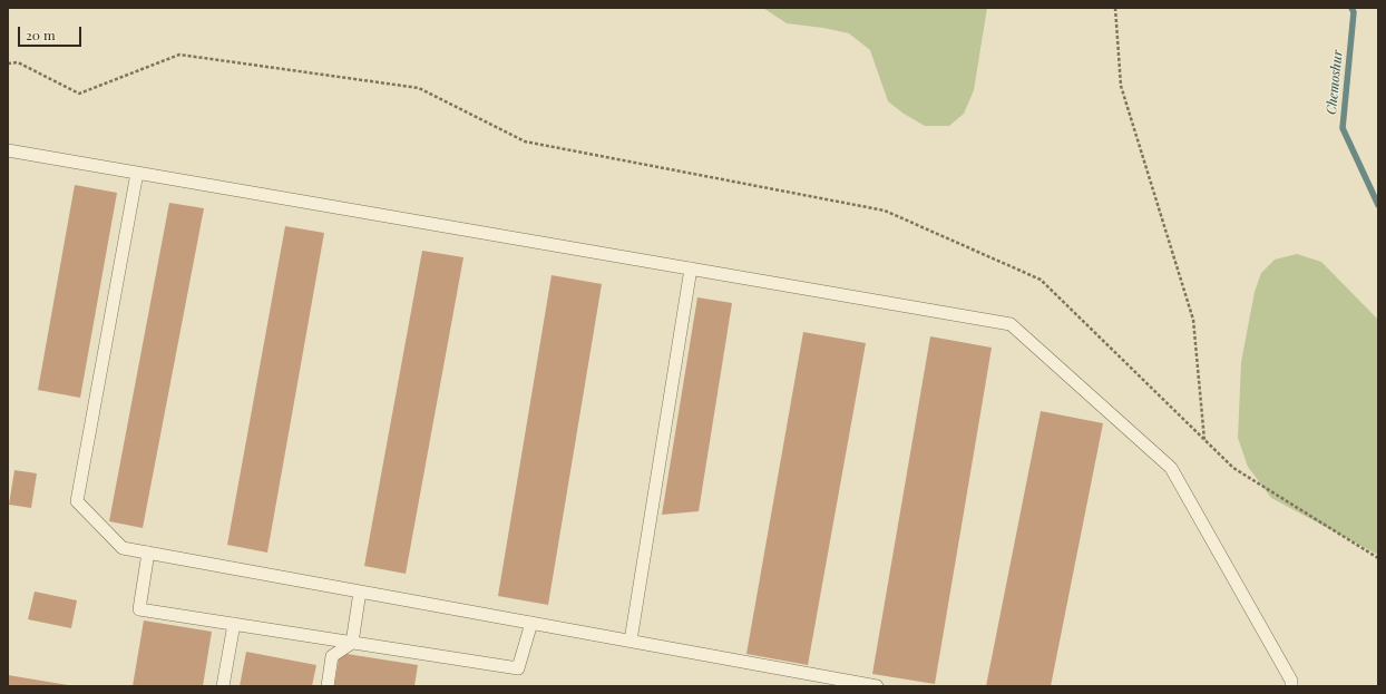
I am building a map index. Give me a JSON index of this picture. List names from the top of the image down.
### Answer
{
  "water": ["Chemoshur"],
  "scale_bar": "20 m"
}
